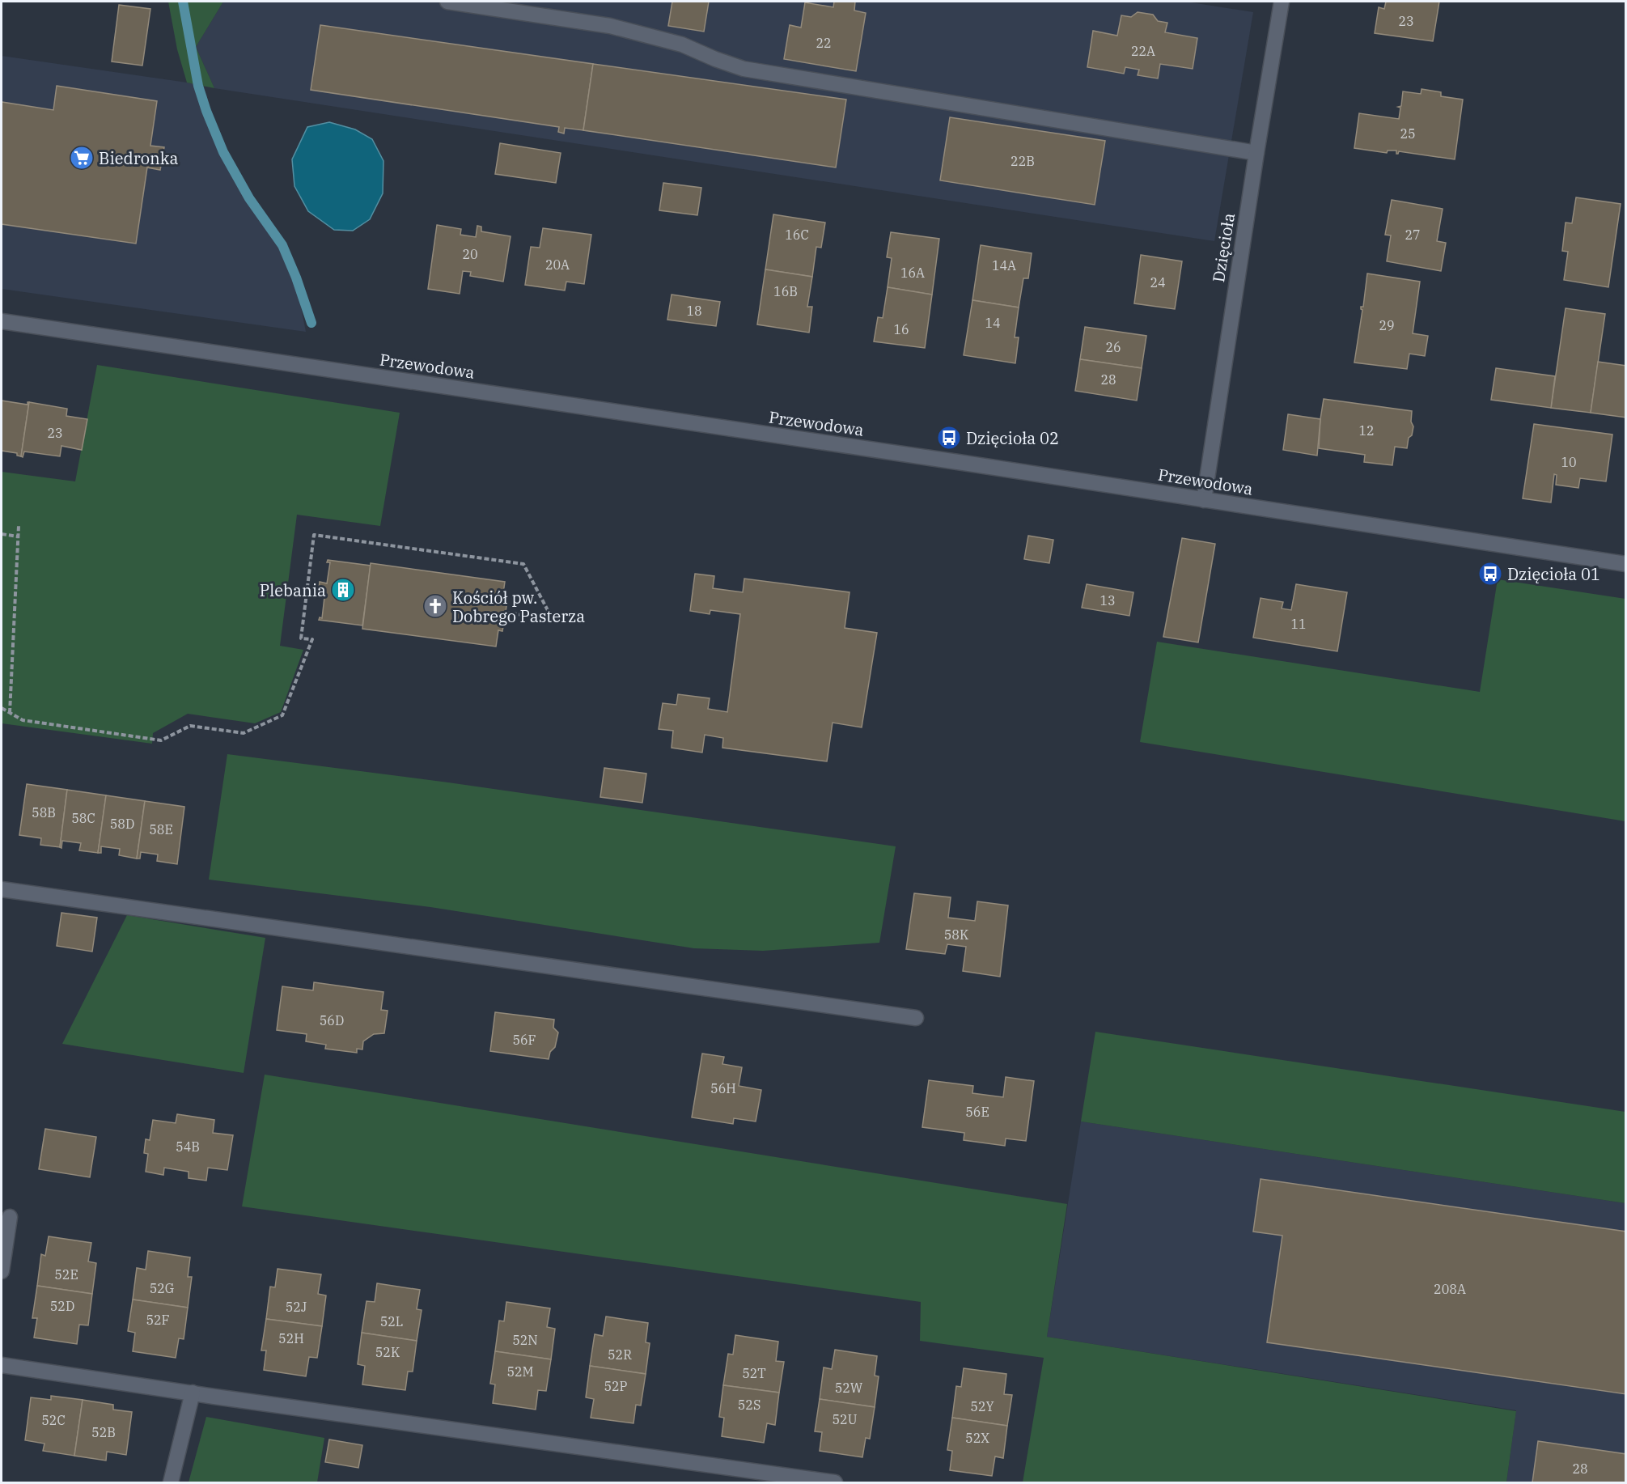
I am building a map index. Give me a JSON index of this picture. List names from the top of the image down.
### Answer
{
  "streets": {
    "street": ["Dzięcioła", "Przewodowa"]
  },
  "crossings": [
    ["Dzięcioła", "Przewodowa"]
  ],
  "places": {
    "supermarket": ["Biedronka"],
    "bus stop": ["Dzięcioła 02", "Dzięcioła 01"],
    "building": ["Plebania"],
    "church": ["Kościół pw. Dobrego Pasterza"]
  },
  "house_numbers": [
    "23",
    "22",
    "22A",
    "25",
    "22B",
    "16C",
    "27",
    "20",
    "20A",
    "14A",
    "16A",
    "24",
    "16B",
    "18",
    "14",
    "29",
    "16",
    "26",
    "28",
    "12",
    "23",
    "10",
    "13",
    "11",
    "58B",
    "58C",
    "58D",
    "58E",
    "58K",
    "56D",
    "56F",
    "56H",
    "56E",
    "54B",
    "52E",
    "52G",
    "208A",
    "52D",
    "52J",
    "52F",
    "52L",
    "52H",
    "52N",
    "52K",
    "52R",
    "52M",
    "52T",
    "52P",
    "52W",
    "52S",
    "52Y",
    "52U",
    "52C",
    "52B",
    "52X",
    "28"
  ]
}
